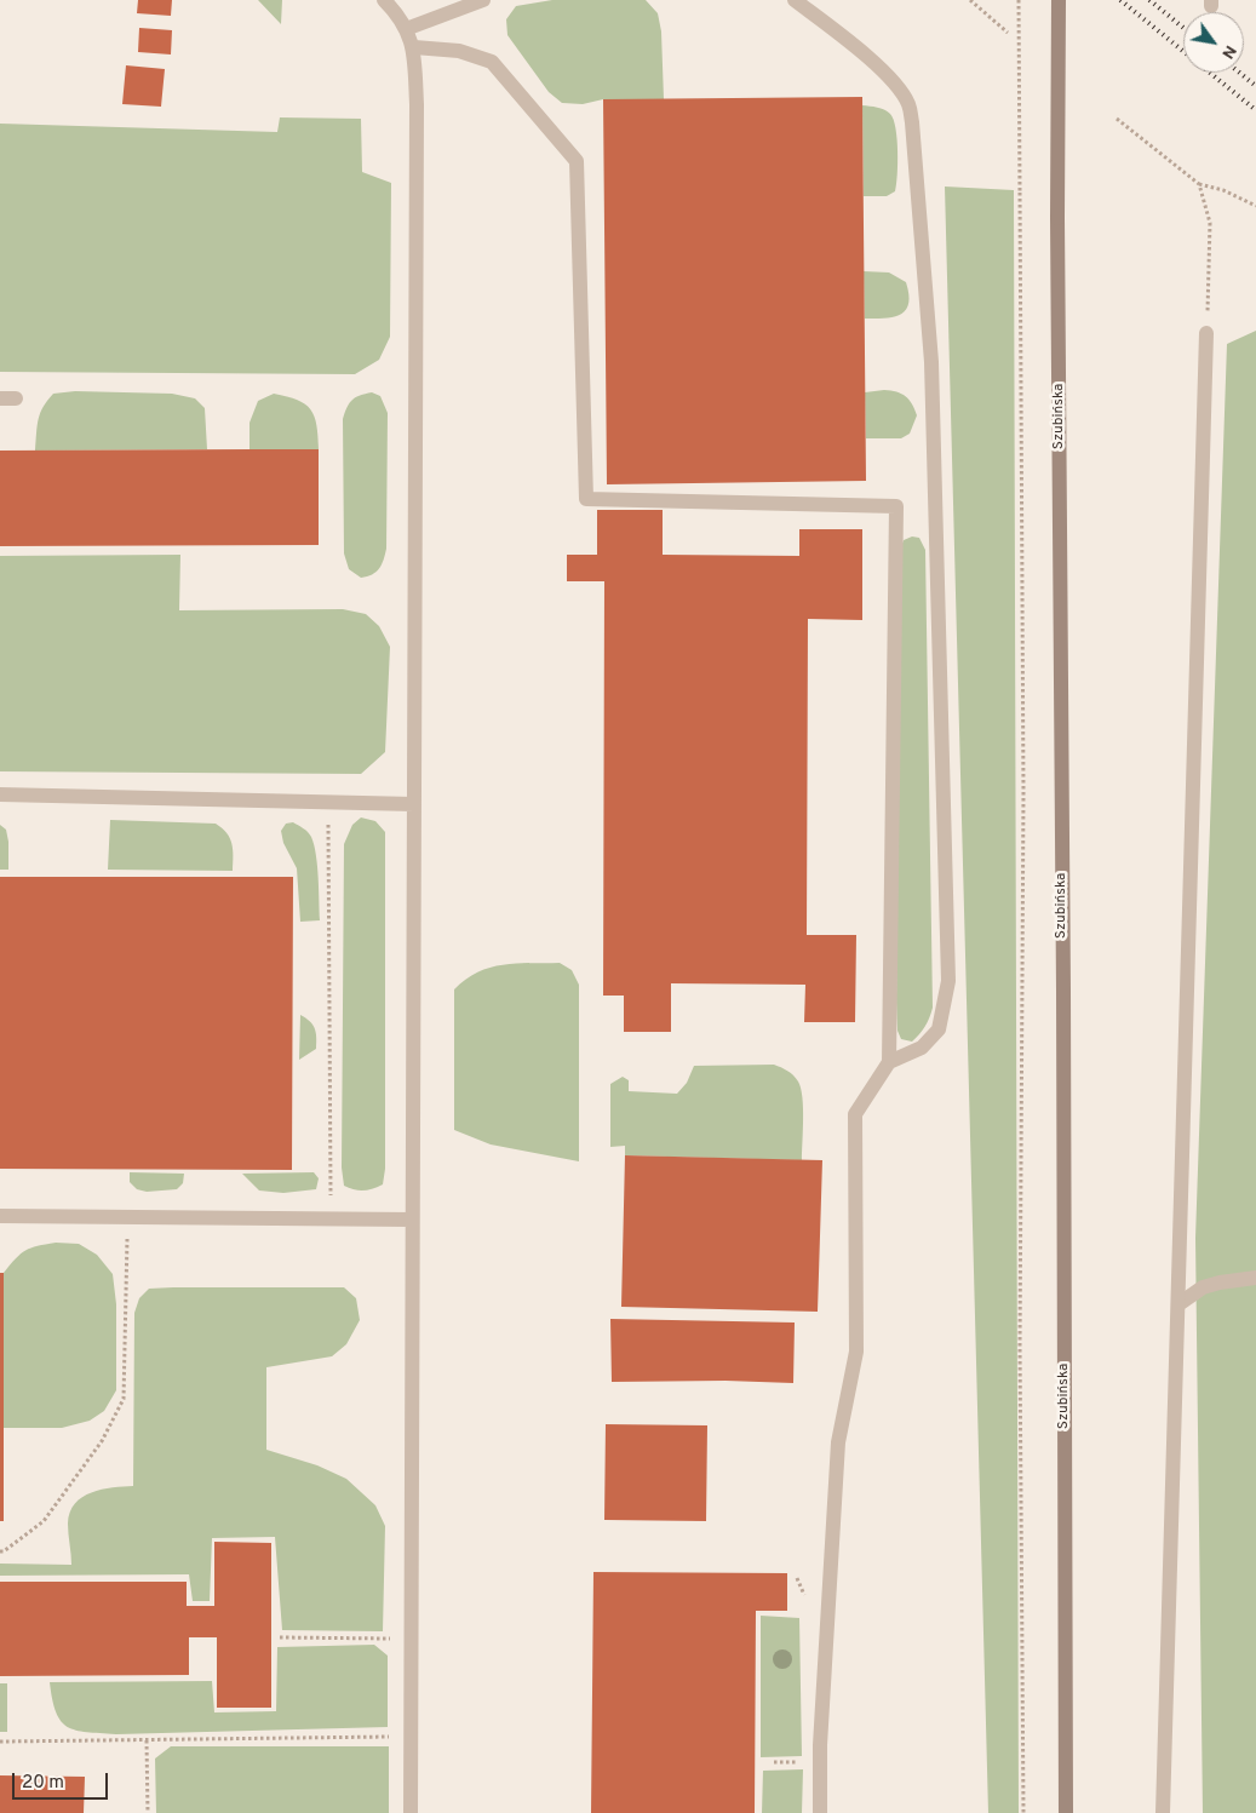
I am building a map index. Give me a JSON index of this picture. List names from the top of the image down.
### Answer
{
  "streets": {
    "main road": ["Szubińska"]
  },
  "scale_bar": "20 m",
  "north": "bottom right"
}
